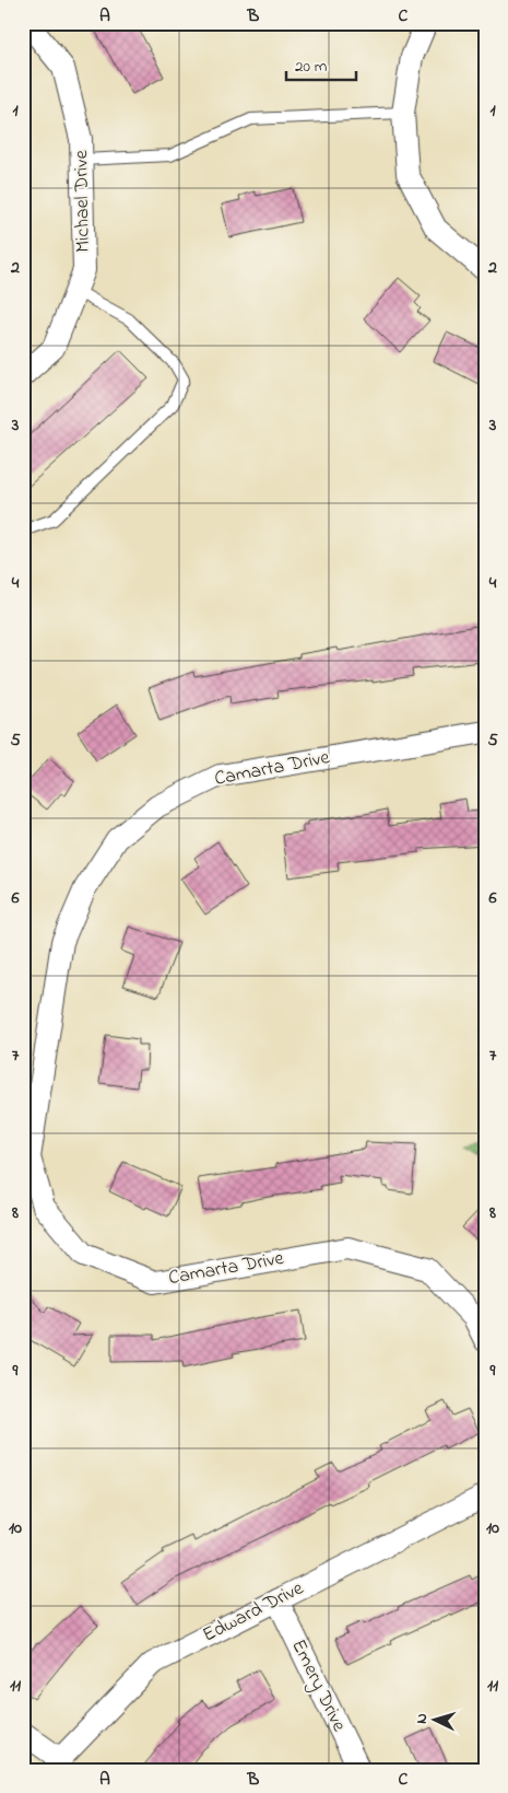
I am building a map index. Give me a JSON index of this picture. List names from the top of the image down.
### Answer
{
  "streets": {
    "street": [
      "Michael Drive",
      "Camarta Drive",
      "Edward Drive",
      "Emery Drive"
    ]
  },
  "crossings": [
    ["Edward Drive", "Emery Drive"]
  ],
  "scale_bar": "20 m",
  "north": "left",
  "grid": {
    "columns": ["A", "B", "C"],
    "rows": [
      "1",
      "2",
      "3",
      "4",
      "5",
      "6",
      "7",
      "8",
      "9",
      "10",
      "11"
    ]
  }
}
